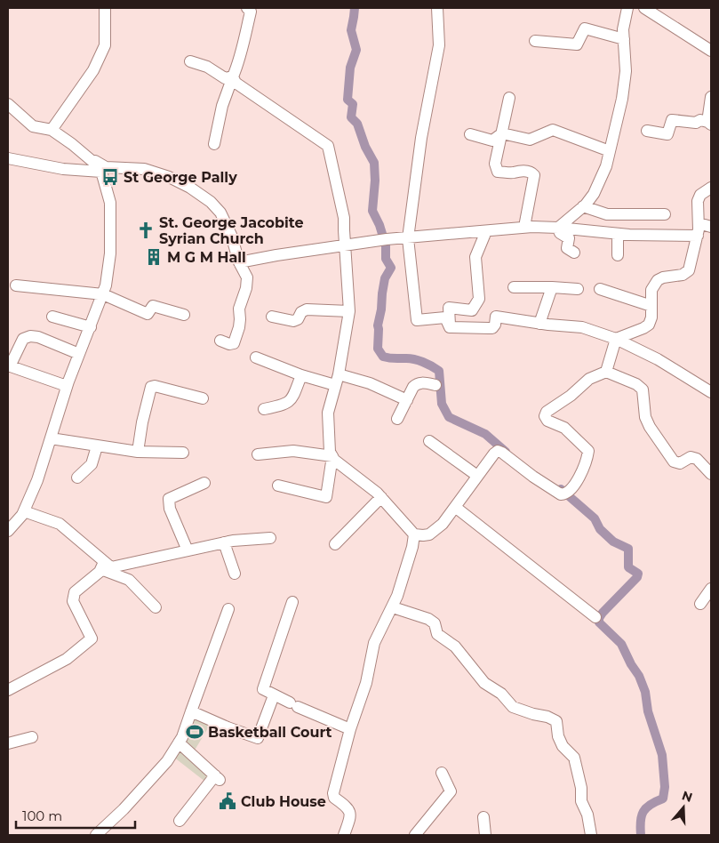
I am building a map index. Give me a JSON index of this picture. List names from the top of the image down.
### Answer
{
  "places": {
    "bus stop": ["St George Pally"],
    "church": ["St. George Jacobite Syrian Church"],
    "building": ["M G M Hall"],
    "sports": ["Basketball Court"],
    "public building": ["Club House"]
  },
  "scale_bar": "100 m",
  "north": "top"
}
